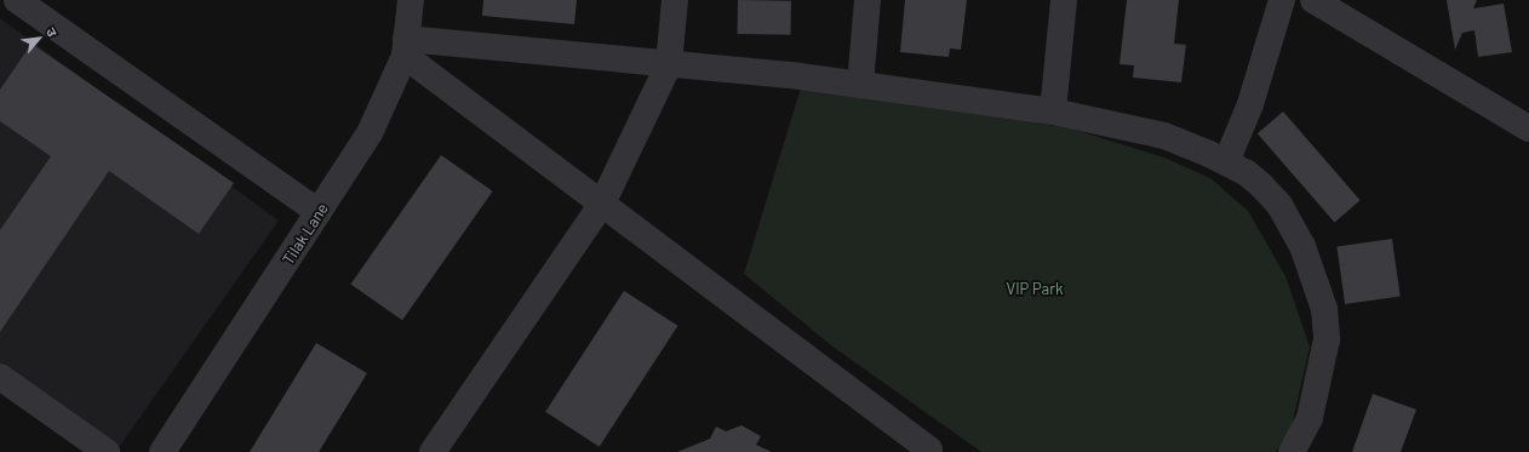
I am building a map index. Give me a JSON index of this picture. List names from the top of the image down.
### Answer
{
  "streets": {
    "street": ["Tilak Lane"]
  },
  "parks": ["VIP Park"],
  "north": "top right"
}
